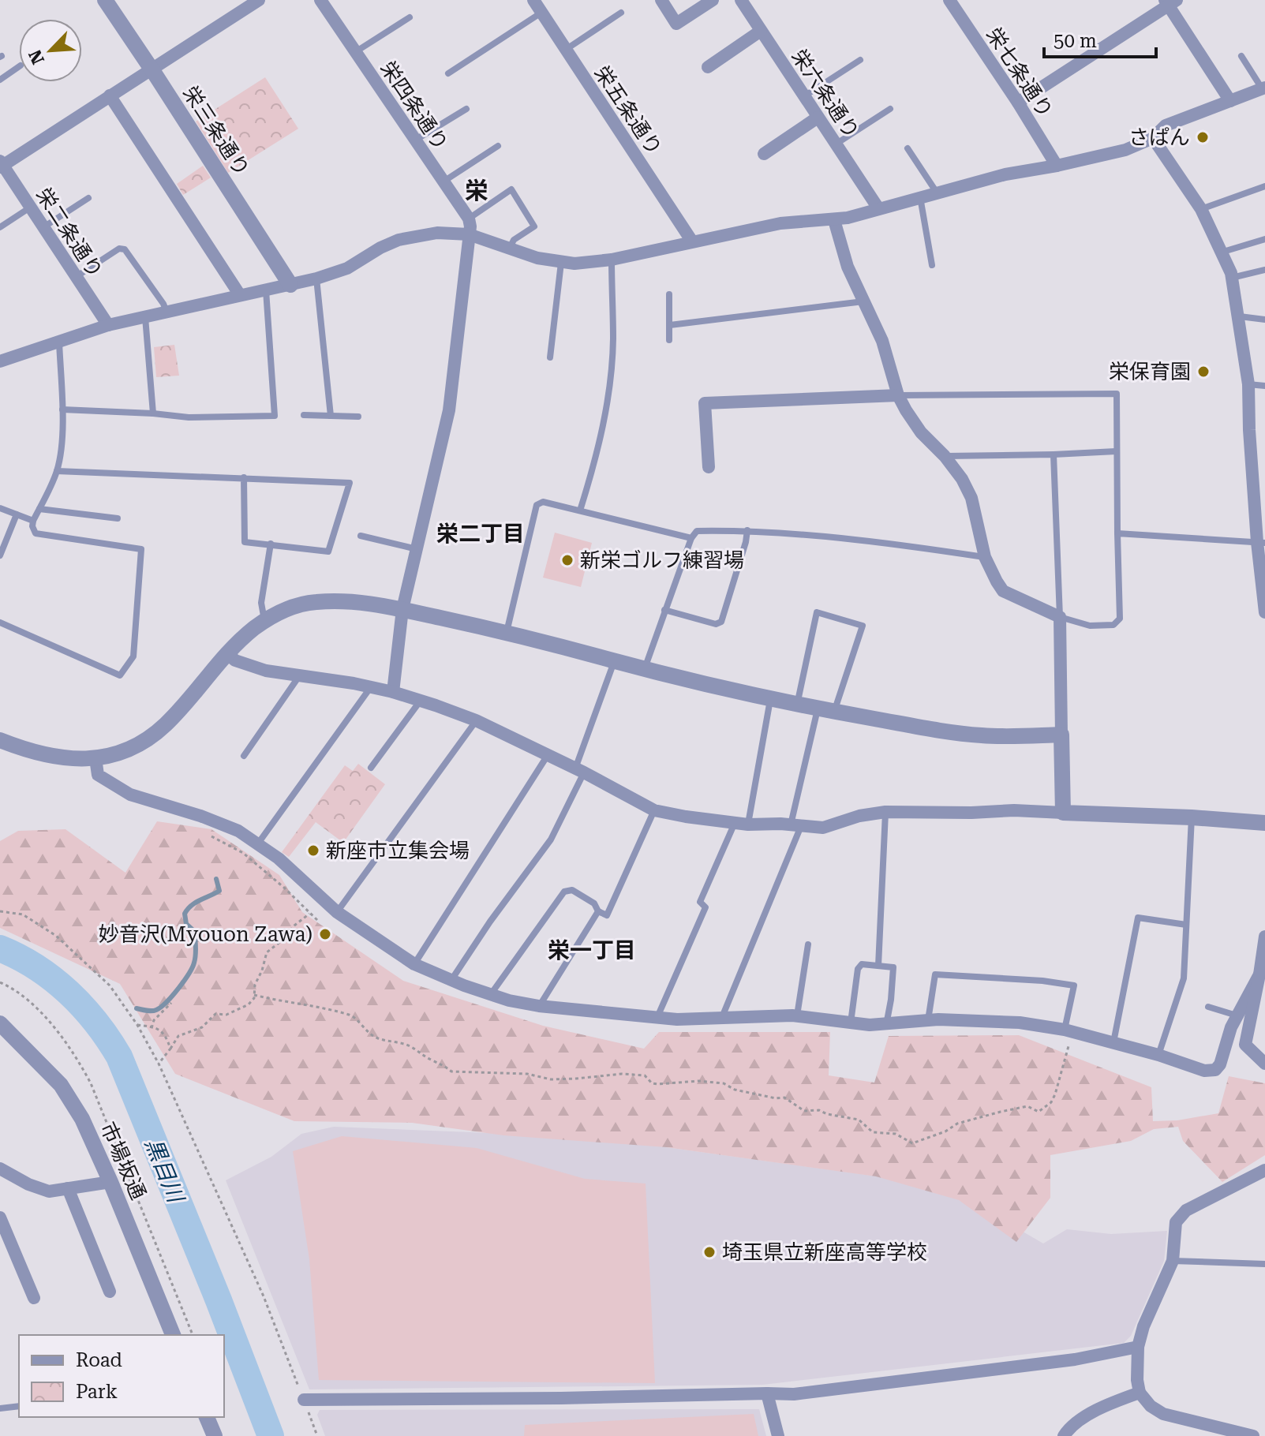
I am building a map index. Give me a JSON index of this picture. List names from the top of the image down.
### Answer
{
  "streets": {
    "street": [
      "栄七条通り",
      "栄六条通り",
      "栄四条通り",
      "栄五条通り",
      "栄三条通り",
      "栄二条通り",
      "市場坂通"
    ]
  },
  "districts": ["栄", "栄二丁目", "栄一丁目"],
  "water": ["黒目川"],
  "places": [
    "さぱん",
    "栄保育園",
    "新栄ゴルフ練習場",
    "新座市立集会場",
    "妙音沢(Myouon Zawa)",
    "埼玉県立新座高等学校"
  ],
  "legend": ["Road", "Park"],
  "scale_bar": "50 m",
  "north": "bottom left"
}
